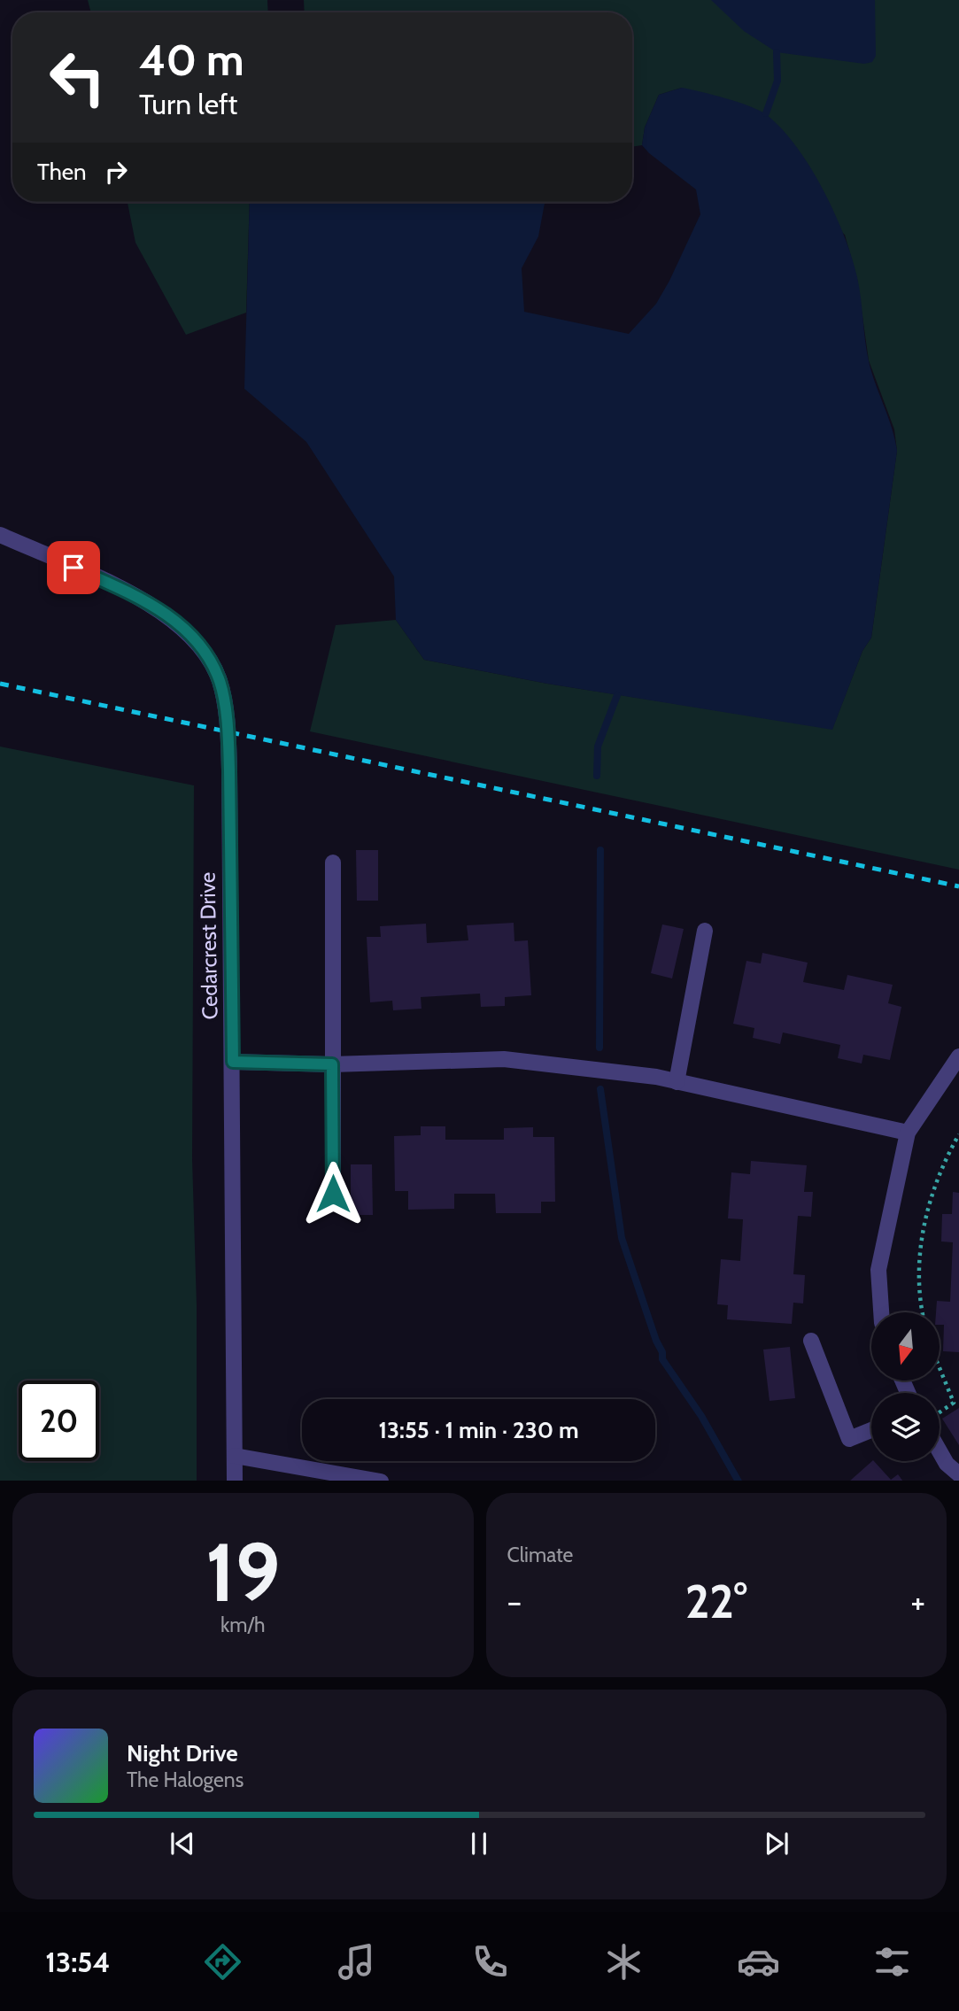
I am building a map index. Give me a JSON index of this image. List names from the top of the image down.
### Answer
{
  "streets": {
    "street": ["Cedarcrest Drive"]
  },
  "north": "bottom",
  "page": {
    "turn": ["40 m", "Turn left"],
    "then": "Then",
    "limit": "20",
    "trip": "13:55 · 1 min · 230 m",
    "tile": [
      ["19", "km/h"],
      "Climate"
    ],
    "heat": ["−", "22°", "+"],
    "song": ["Night Drive", "The Halogens"],
    "tabs": "13:54"
  }
}
